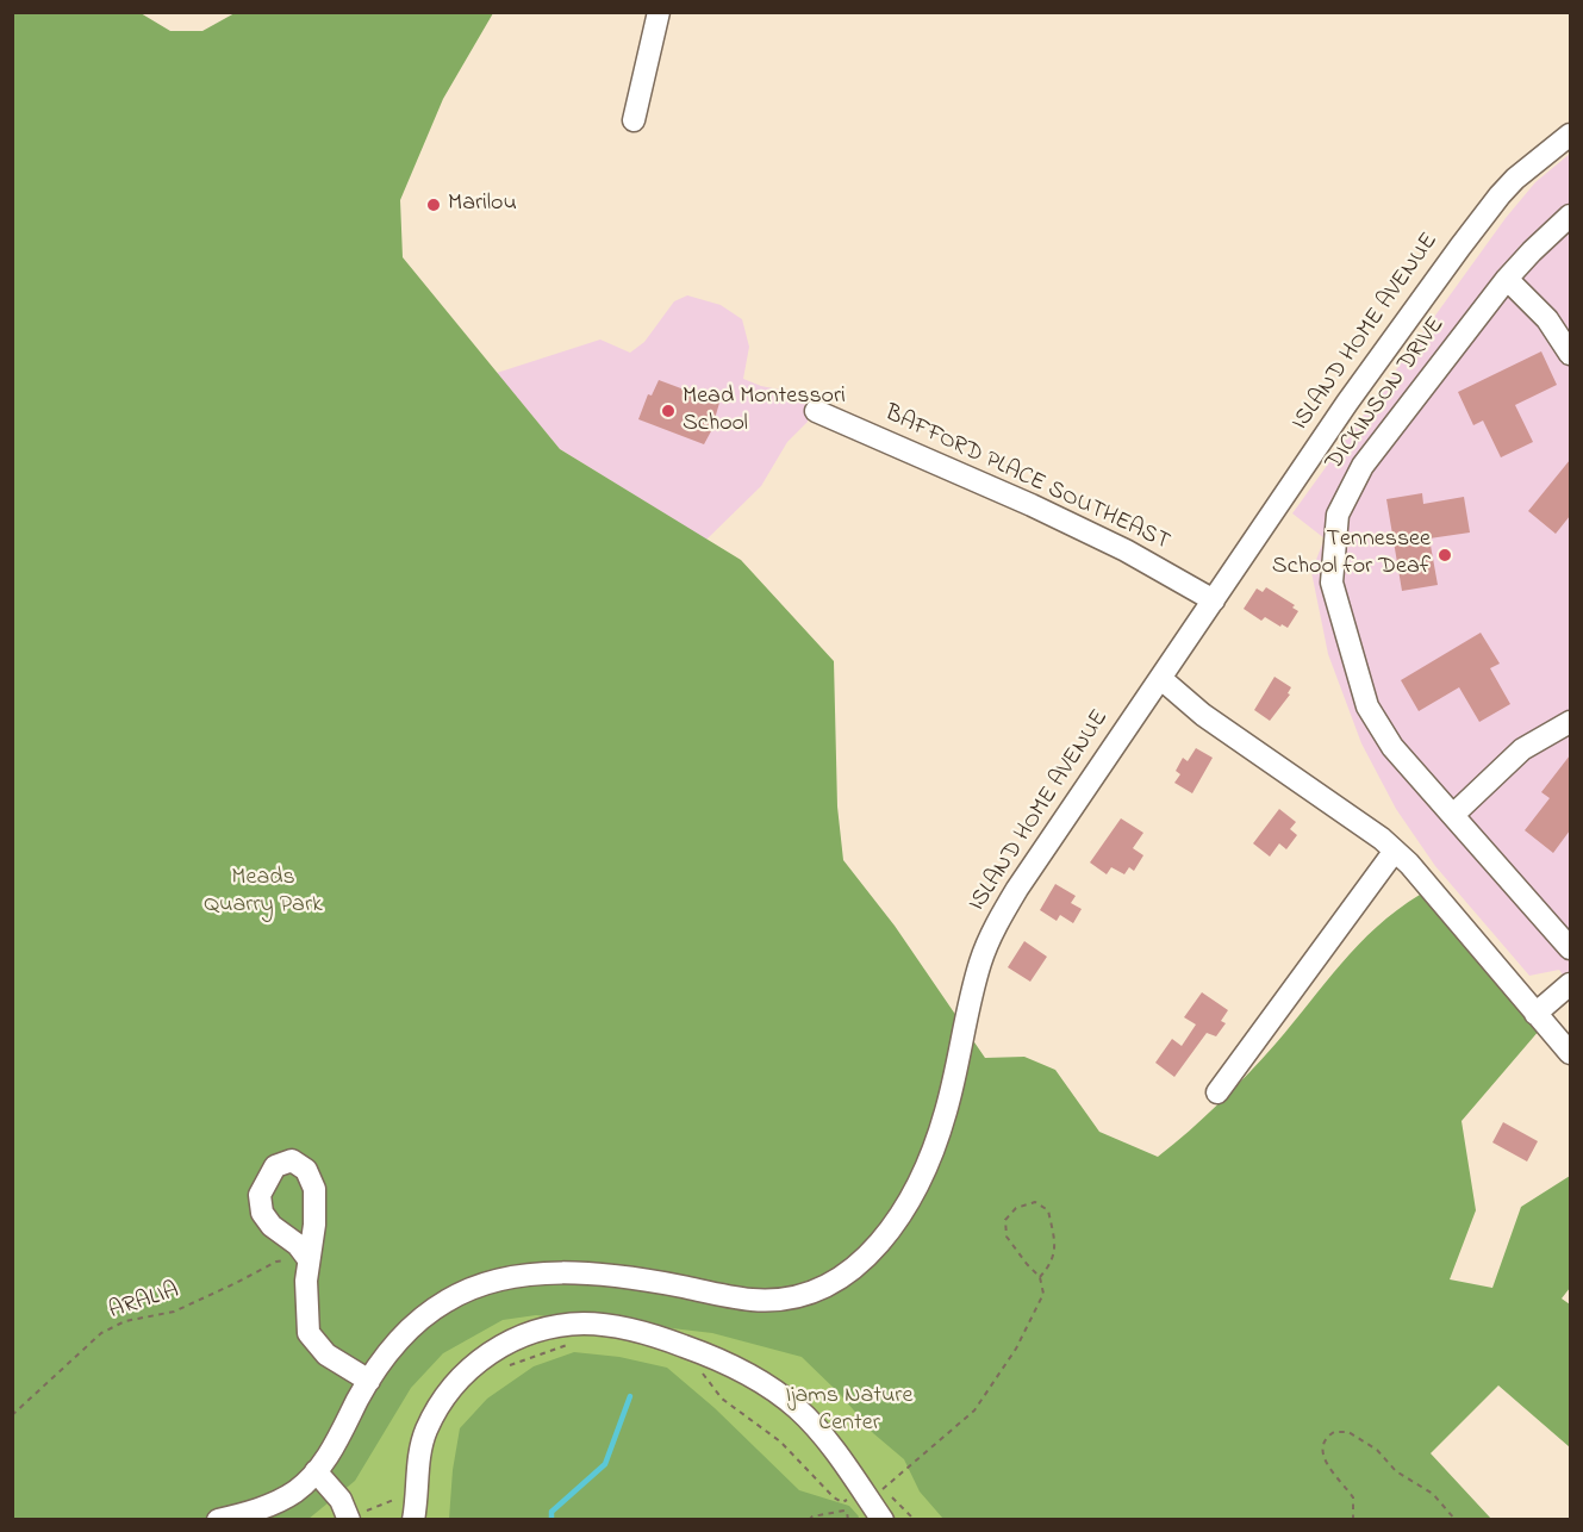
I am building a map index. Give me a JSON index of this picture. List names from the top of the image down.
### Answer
{
  "streets": {
    "street": ["ISLAND HOME AVENUE", "DICKINSON DRIVE", "BAFFORD PLACE SOUTHEAST"],
    "path": ["ARALIA"]
  },
  "crossings": [
    ["ISLAND HOME AVENUE", "BAFFORD PLACE SOUTHEAST"]
  ],
  "parks": ["Meads Quarry Park", "Ijams Nature Center"],
  "places": ["Marilou", "Mead Montessori School", "Tennessee School for Deaf"]
}
